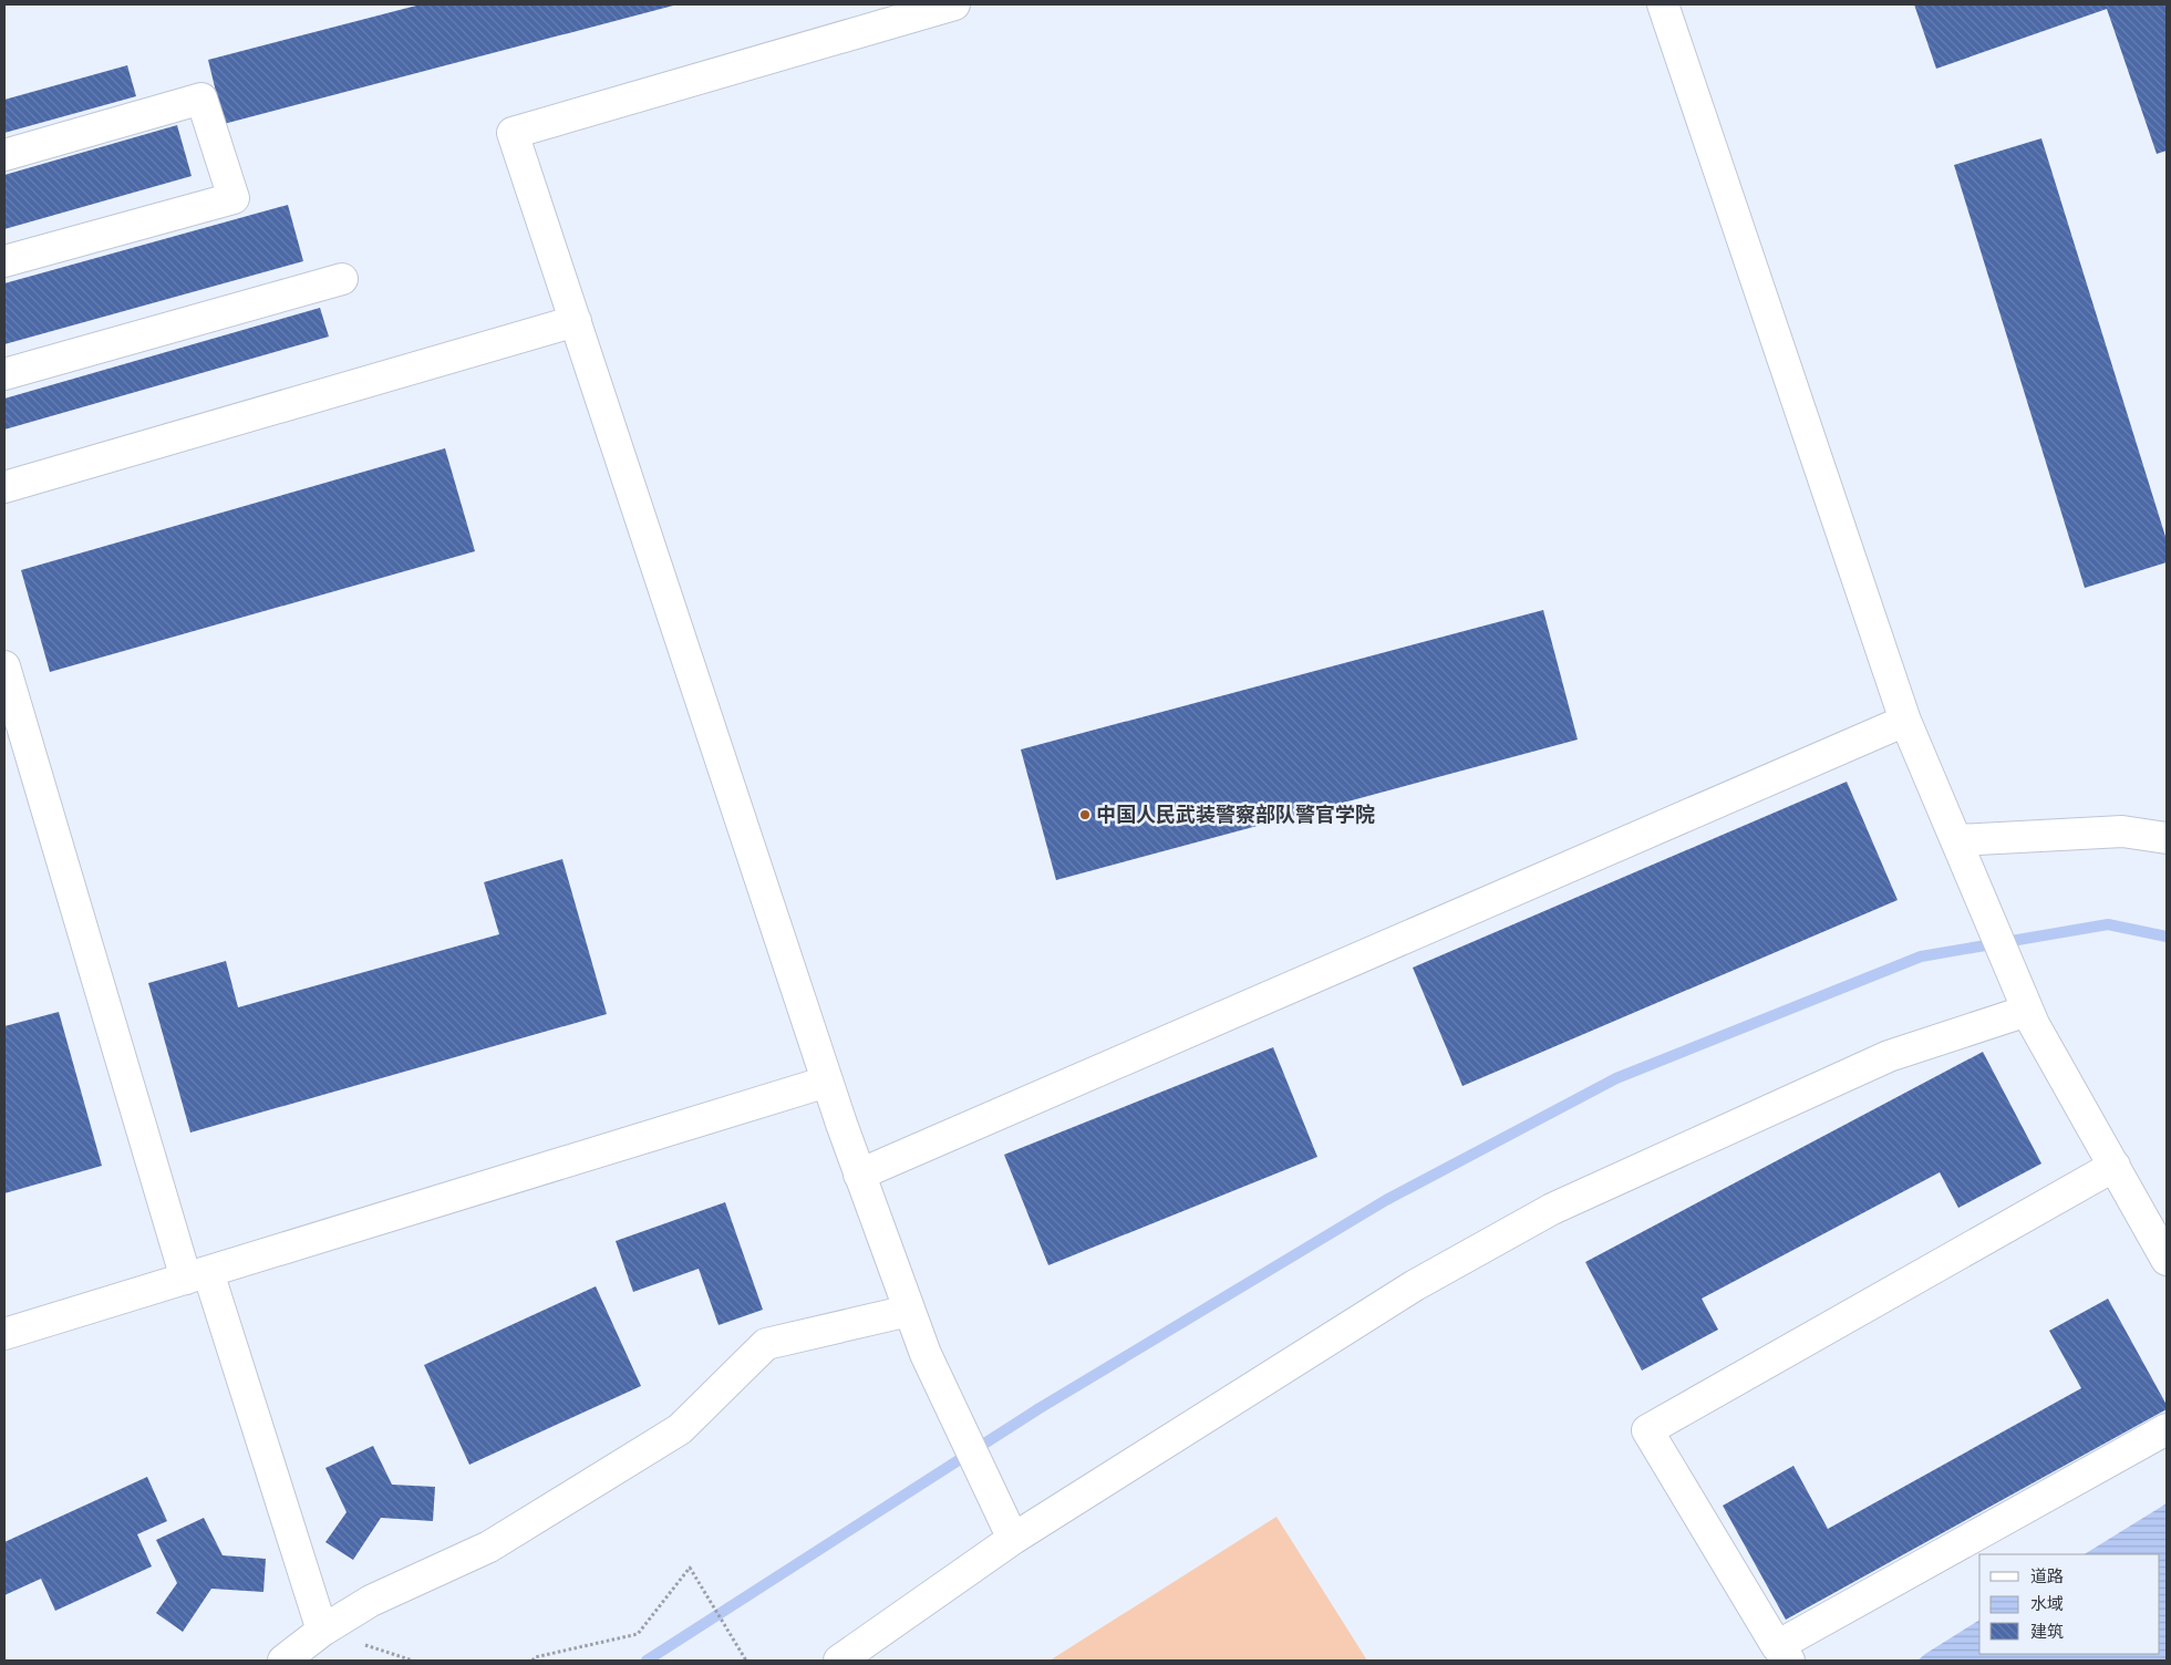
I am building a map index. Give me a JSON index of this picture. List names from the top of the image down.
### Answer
{
  "places": ["中国人民武装警察部队警官学院"],
  "legend": ["道路", "水域", "建筑"]
}
